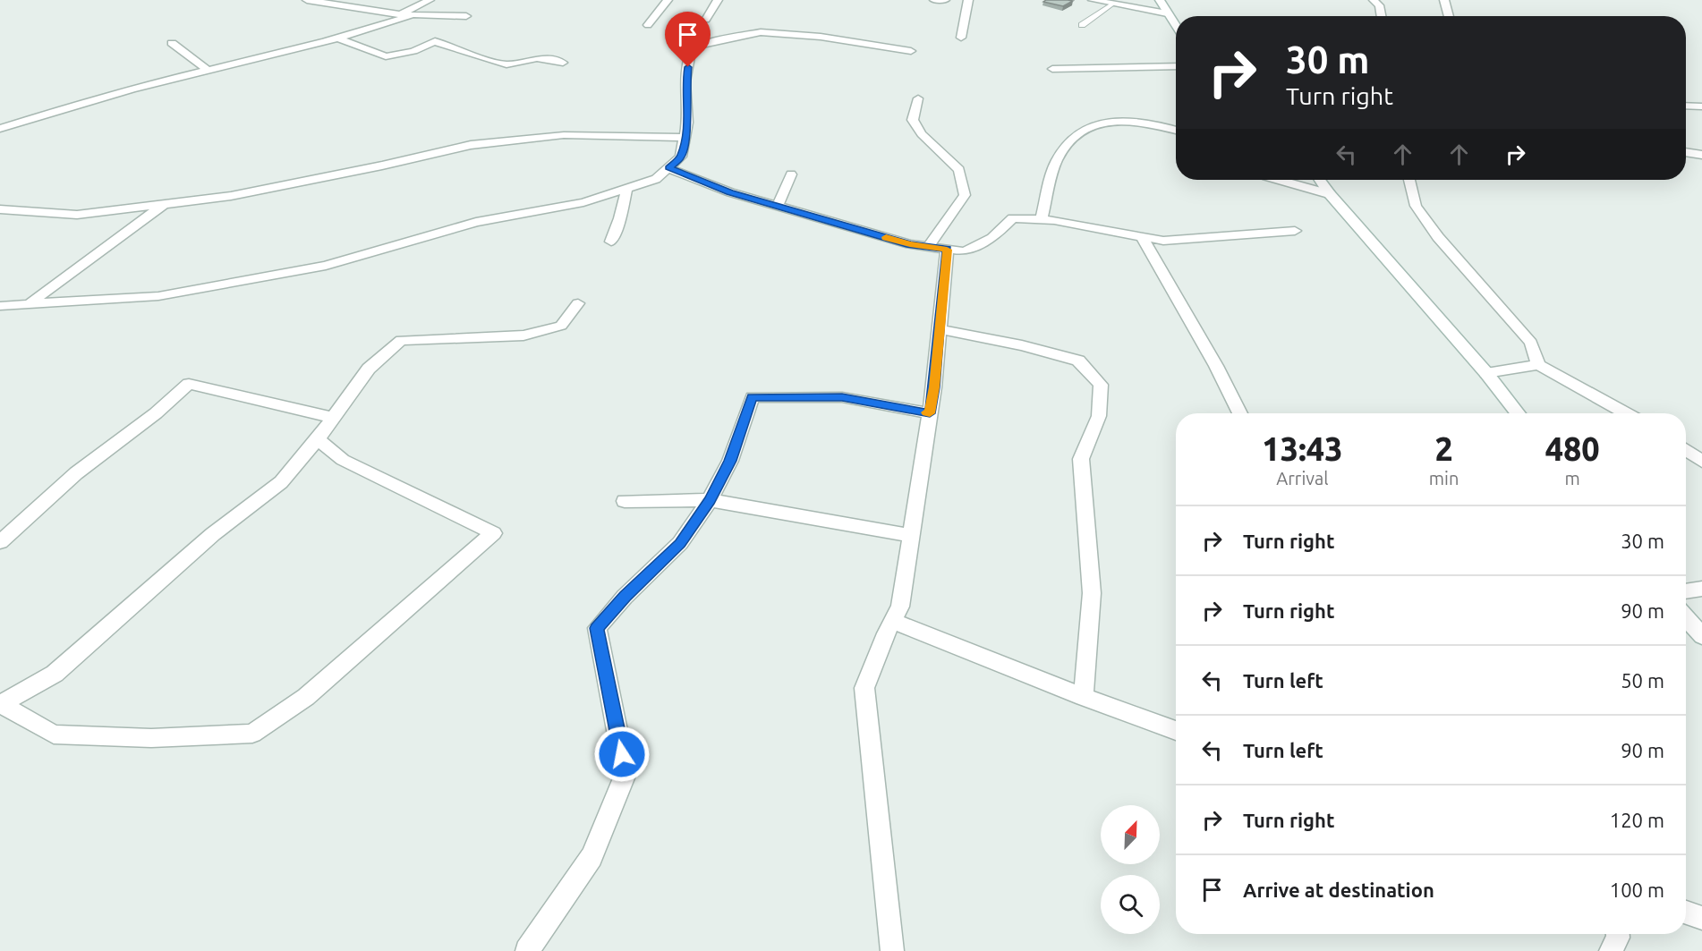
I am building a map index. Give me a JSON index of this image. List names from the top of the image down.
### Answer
{
  "north": "top right",
  "page": {
    "turn": ["30 m", "Turn right"],
    "eta": [
      "13:43",
      "Arrival",
      "2",
      "min",
      "480",
      "m"
    ],
    "list": [
      {
        "name": "Turn right",
        "value": "30 m"
      },
      {
        "name": "Turn right",
        "value": "90 m"
      },
      {
        "name": "Turn left",
        "value": "50 m"
      },
      {
        "name": "Turn left",
        "value": "90 m"
      },
      {
        "name": "Turn right",
        "value": "120 m"
      },
      {
        "name": "Arrive at destination",
        "value": "100 m"
      }
    ]
  }
}
